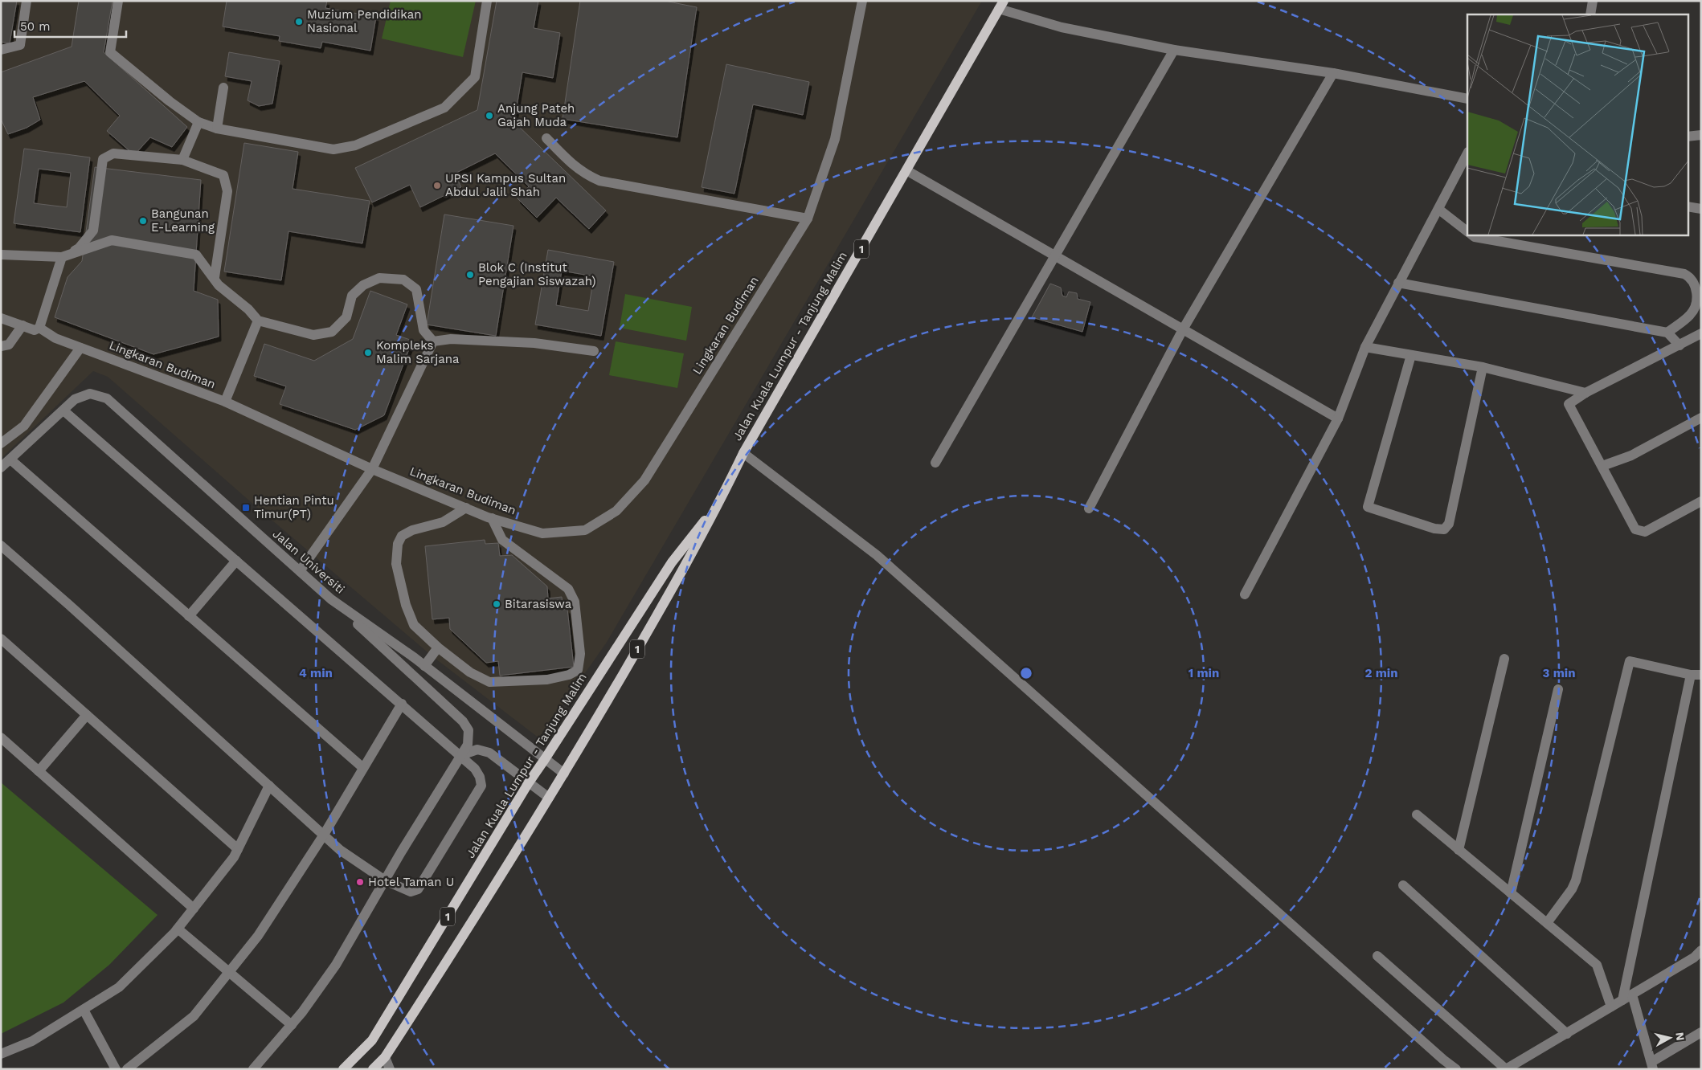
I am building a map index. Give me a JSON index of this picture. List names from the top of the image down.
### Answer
{
  "streets": {
    "main road": ["1", "Jalan Kuala Lumpur - Tanjung Malim"],
    "street": ["Lingkaran Budiman", "Jalan Universiti"]
  },
  "crossings": [
    ["Jalan Kuala Lumpur - Tanjung Malim", "Jalan Universiti"]
  ],
  "places": {
    "other": [
      "Muzium Pendidikan Nasional",
      "Anjung Pateh Gajah Muda",
      "UPSI Kampus Sultan Abdul Jalil Shah",
      "Bangunan E-Learning",
      "Blok C (Institut Pengajian Siswazah)",
      "Kompleks Malim Sarjana",
      "Bitarasiswa",
      "Hotel Taman U"
    ],
    "transit": ["Hentian Pintu Timur(PT)"]
  },
  "scale_bar": "50 m",
  "north": "right",
  "rings": [
    "1 min",
    "2 min",
    "3 min",
    "4 min"
  ]
}
